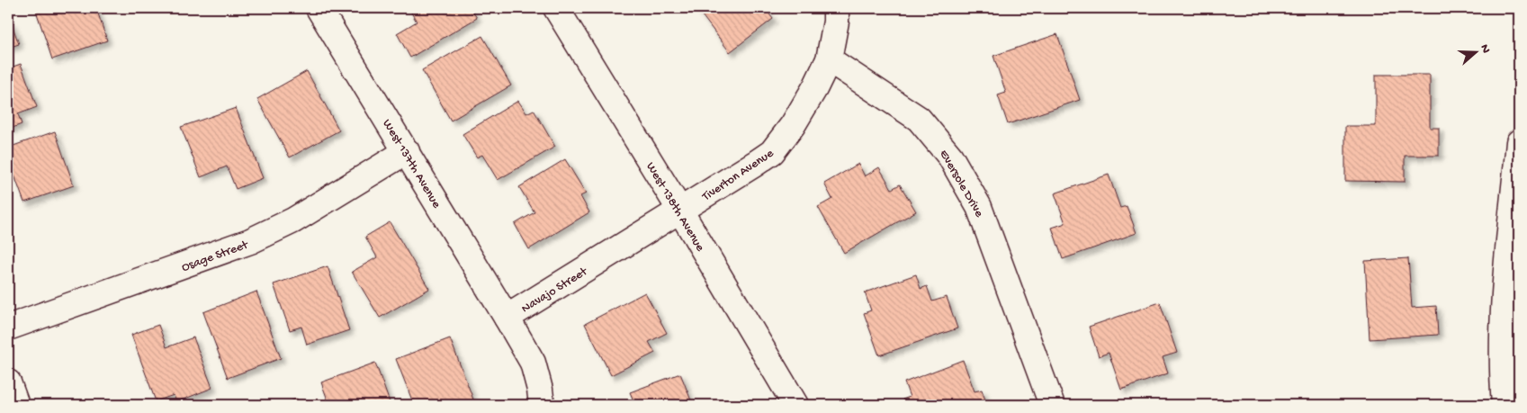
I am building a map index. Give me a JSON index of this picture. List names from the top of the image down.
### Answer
{
  "streets": {
    "street": [
      "West 137th Avenue",
      "Tiverton Avenue",
      "Eversole Drive",
      "West 138th Avenue",
      "Osage Street",
      "Navajo Street"
    ]
  },
  "crossings": [
    ["West 137th Avenue", "Osage Street"],
    ["West 137th Avenue", "Navajo Street"],
    ["Tiverton Avenue", "Eversole Drive"],
    ["Tiverton Avenue", "West 138th Avenue"],
    ["Tiverton Avenue", "Navajo Street"],
    ["West 138th Avenue", "Navajo Street"]
  ],
  "north": "right"
}
